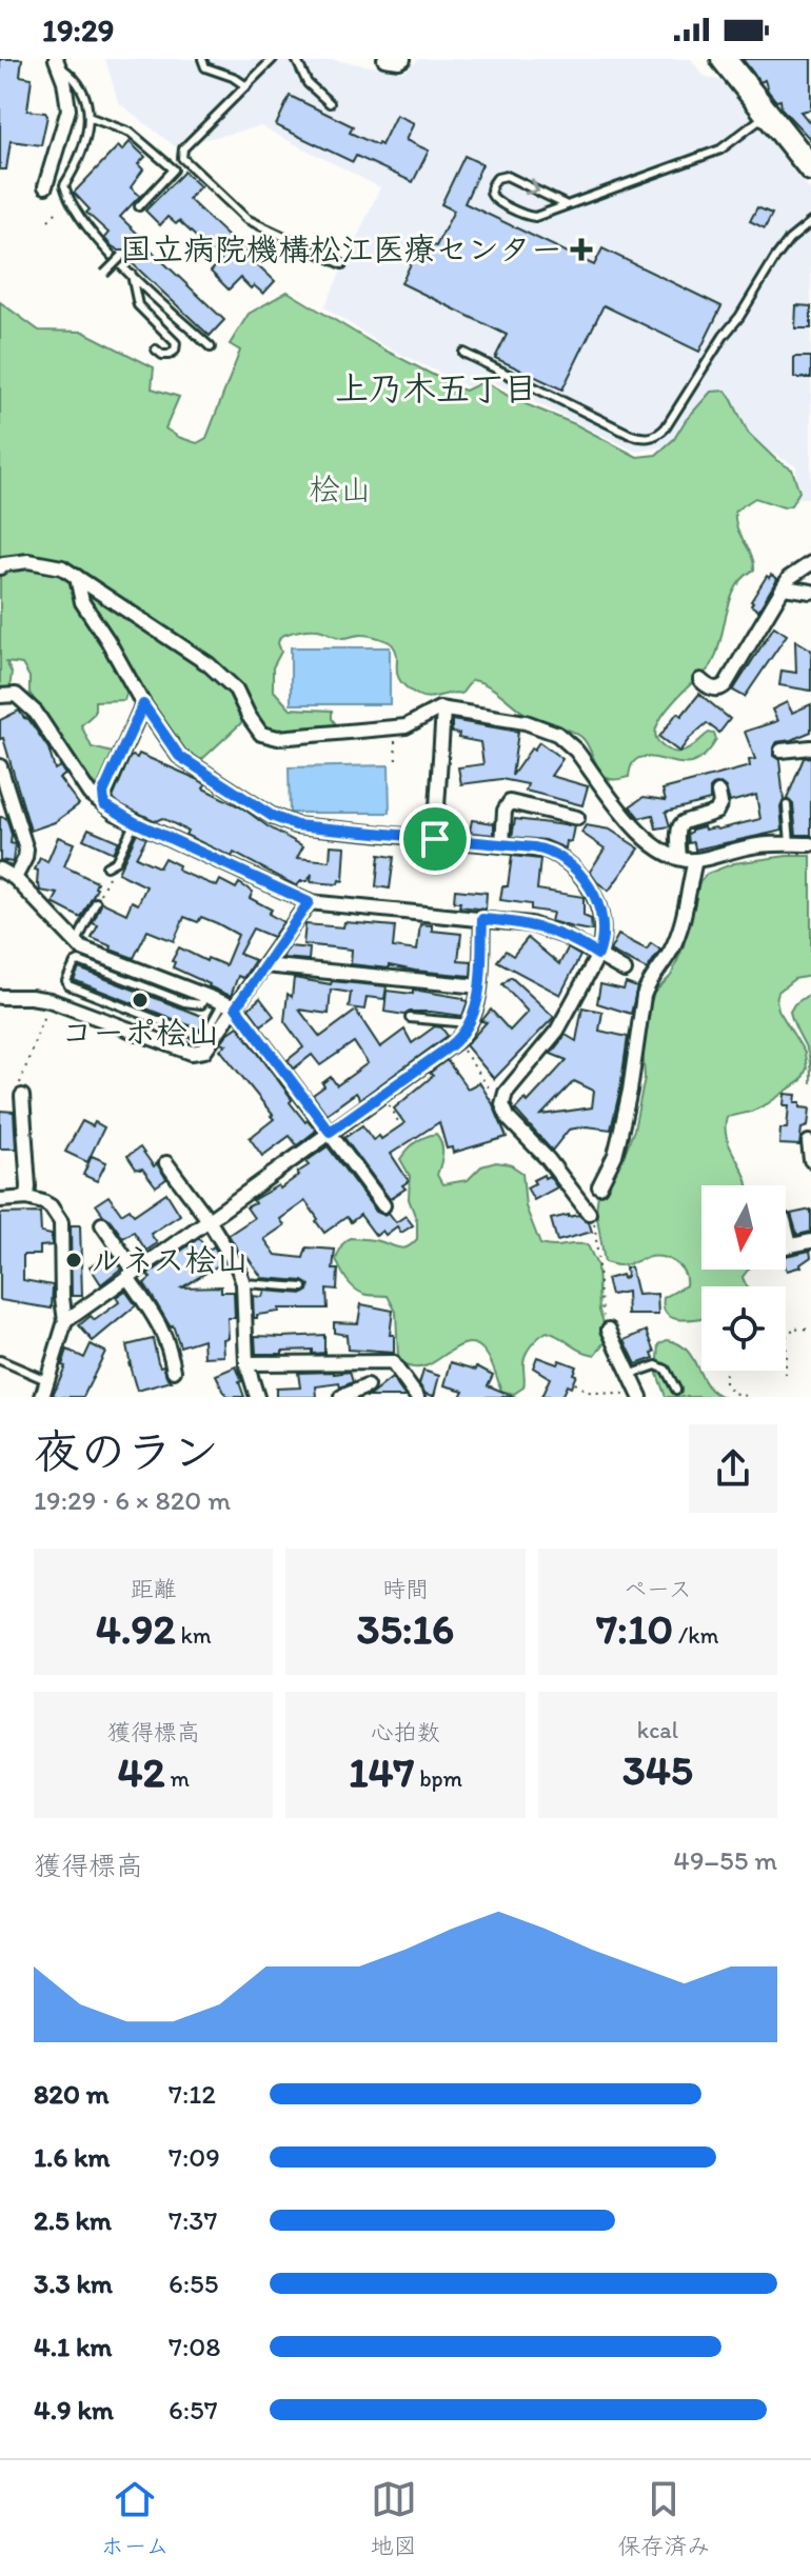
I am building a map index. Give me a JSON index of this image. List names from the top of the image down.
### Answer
{
  "districts": ["上乃木五丁目"],
  "parks": ["桧山"],
  "places": {
    "health": ["国立病院機構松江医療センター"],
    "other": ["コーポ桧山", "ルネス桧山"]
  },
  "north": "bottom",
  "page": {
    "status": "19:29",
    "heading": ["夜のラン", "19:29 · 6 × 820 m"],
    "stats": [
      ["距離", "4.92 km"],
      ["時間", "35:16"],
      ["ペース", "7:10 /km"],
      ["獲得標高", "42 m"],
      ["心拍数", "147 bpm"],
      ["kcal", "345"]
    ],
    "chart": ["獲得標高", "49–55 m"],
    "list": [
      {
        "name": "820 m",
        "note": "7:12"
      },
      {
        "name": "1.6 km",
        "note": "7:09"
      },
      {
        "name": "2.5 km",
        "note": "7:37"
      },
      {
        "name": "3.3 km",
        "note": "6:55"
      },
      {
        "name": "4.1 km",
        "note": "7:08"
      },
      {
        "name": "4.9 km",
        "note": "6:57"
      }
    ],
    "tabs": ["ホーム", "地図", "保存済み"]
  }
}
